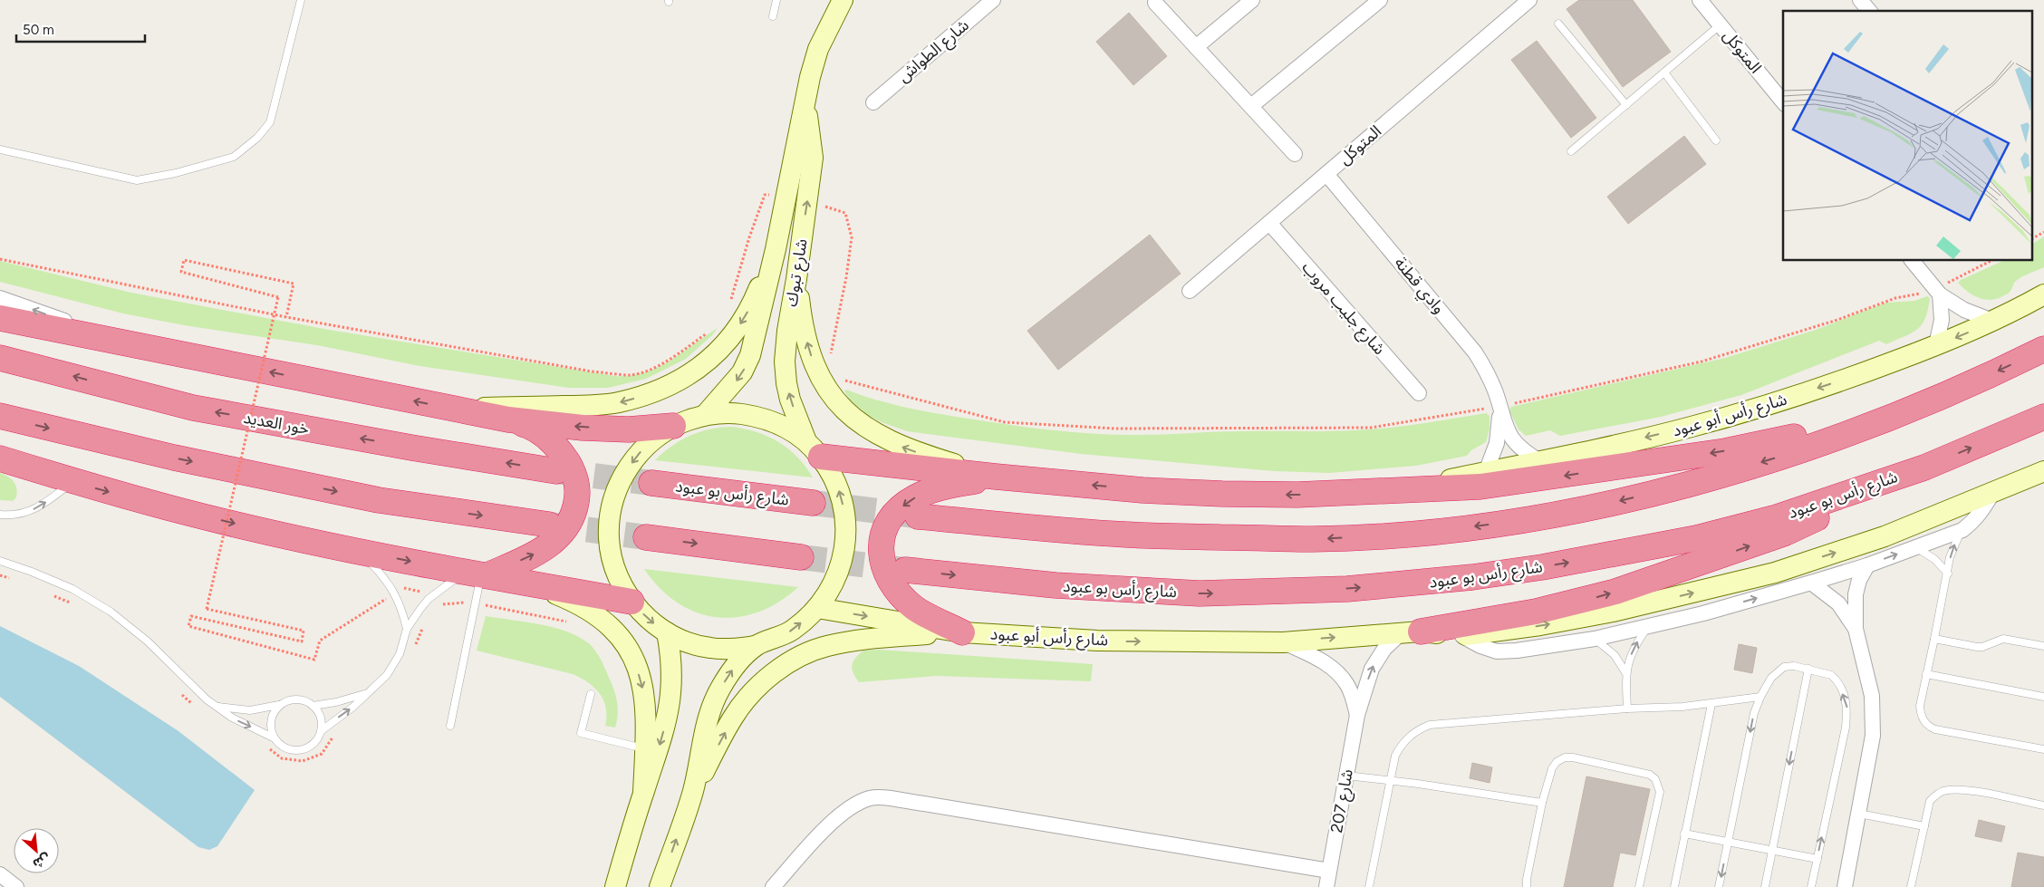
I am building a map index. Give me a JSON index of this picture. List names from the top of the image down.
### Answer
{
  "streets": {
    "highway": ["خور العديد", "شارع رأس بو عبود"],
    "street": [
      "شارع الطواش",
      "المتوكل",
      "شارع تبوك",
      "وادي قطنة",
      "شارع جليب مروب",
      "شارع رأس أبو عبود",
      "شارع 207"
    ]
  },
  "crossings": [
    ["المتوكل", "وادي قطنة"],
    ["المتوكل", "شارع جليب مروب"],
    ["شارع تبوك", "شارع رأس أبو عبود"],
    ["وادي قطنة", "شارع رأس أبو عبود"],
    ["شارع رأس أبو عبود", "شارع 207"]
  ],
  "scale_bar": "50 m",
  "north": "bottom right"
}
